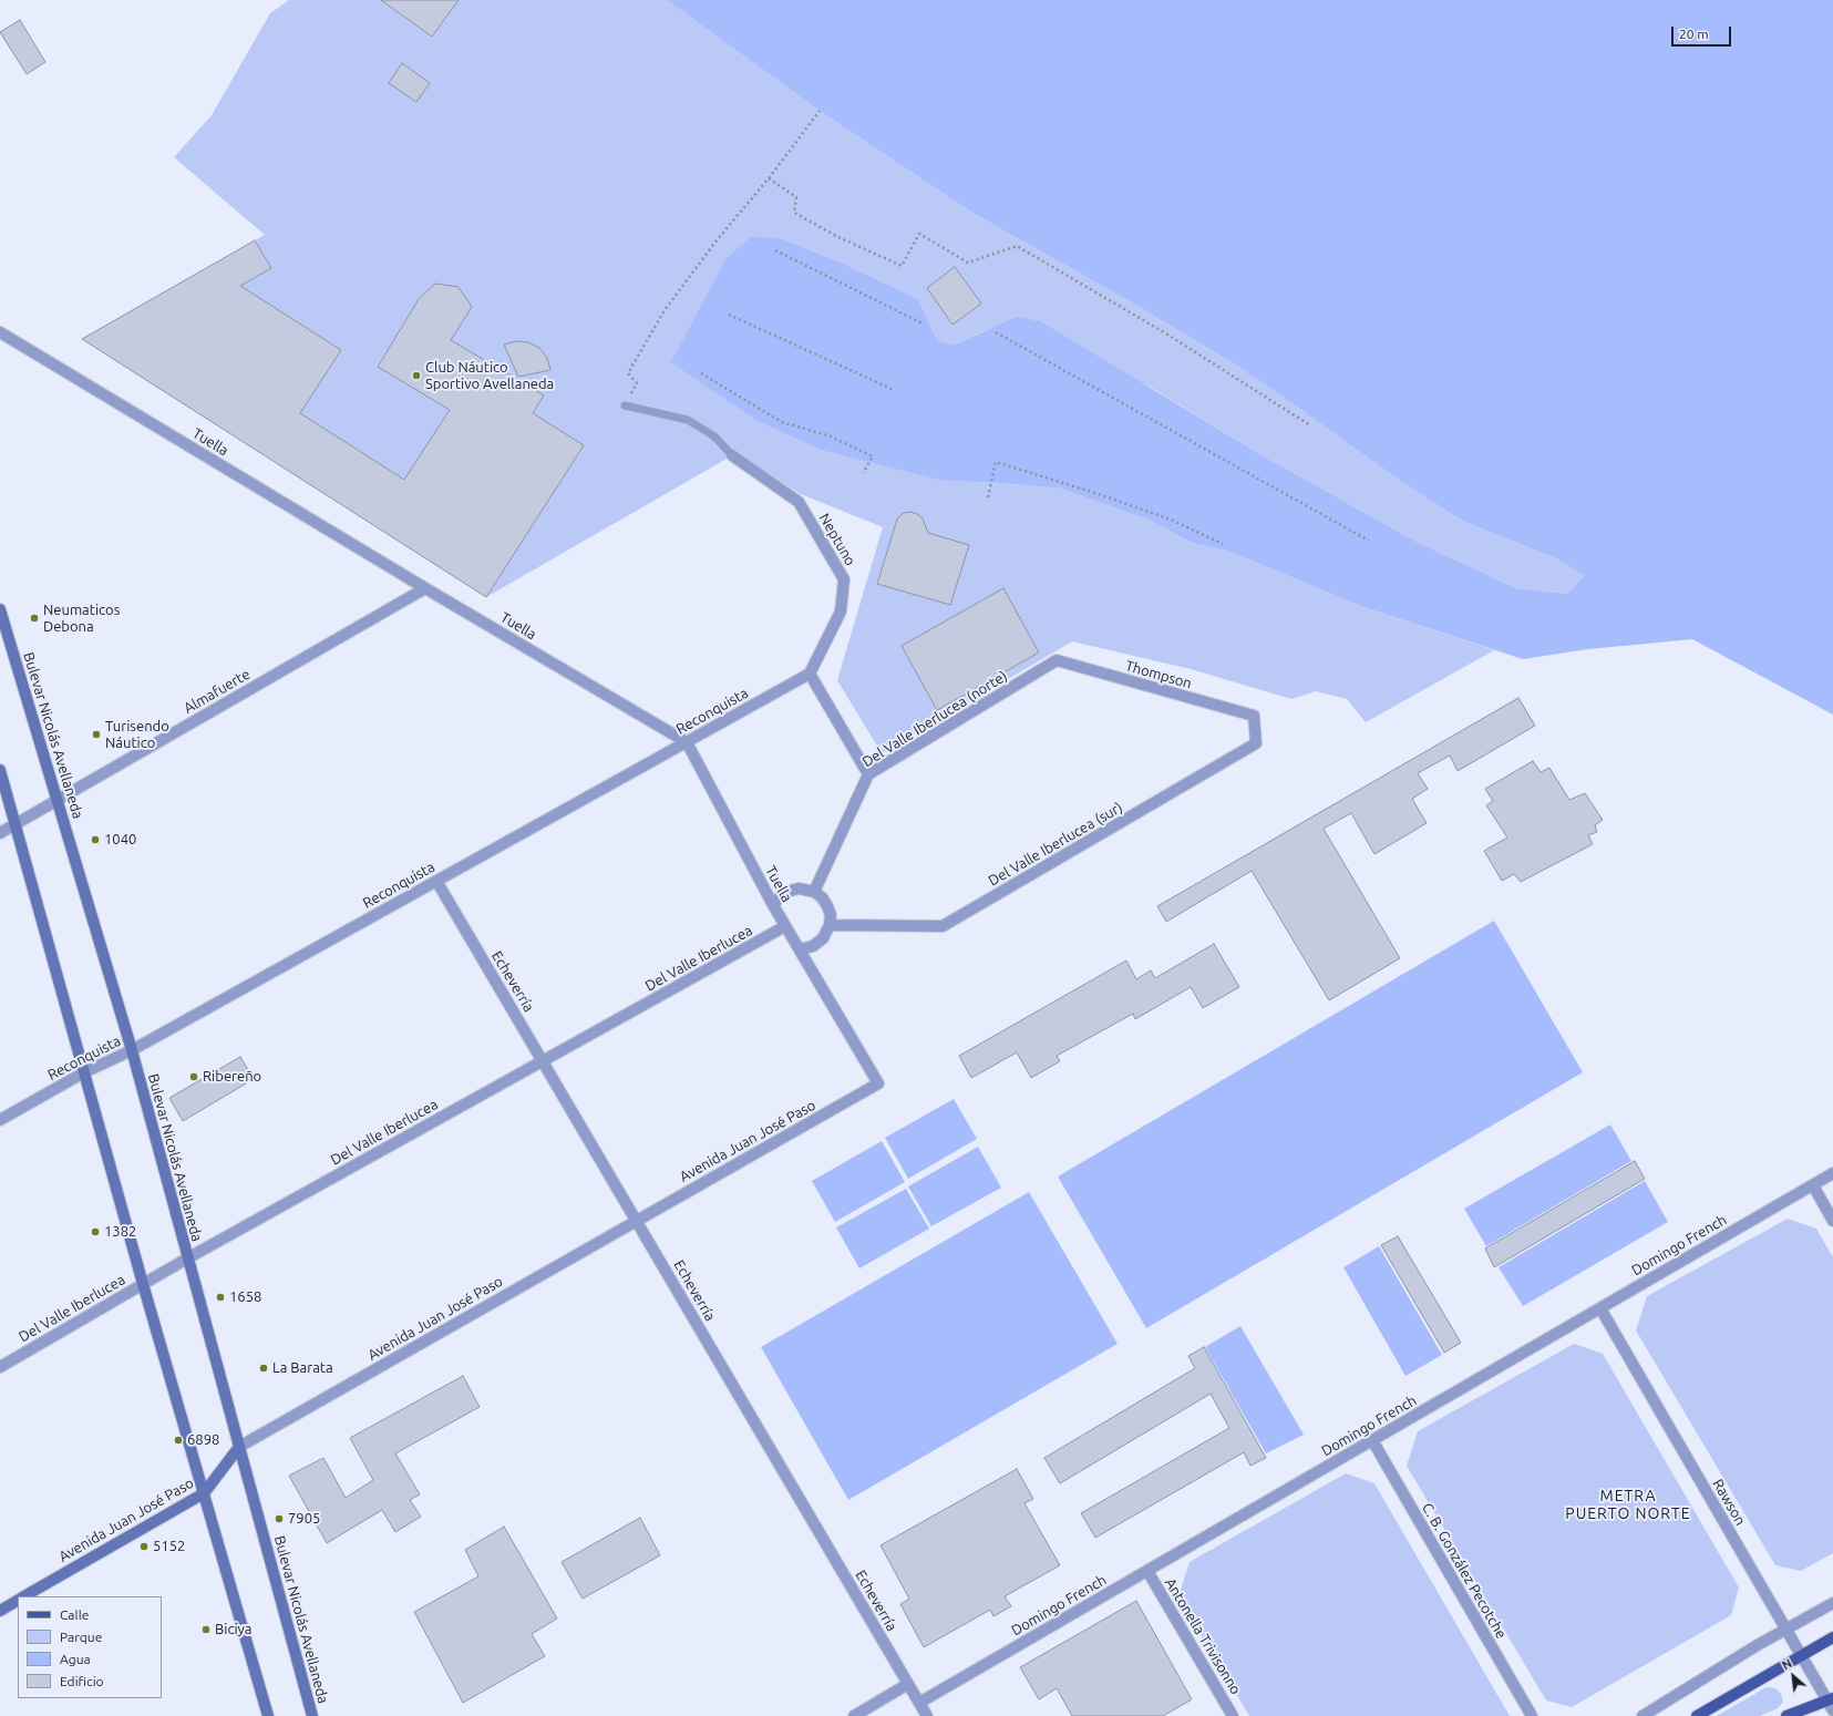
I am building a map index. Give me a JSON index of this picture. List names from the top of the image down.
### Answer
{
  "streets": {
    "main road": ["Bulevar Nicolás Avellaneda", "Avenida Juan José Paso"],
    "street": [
      "Tuella",
      "Neptuno",
      "Thompson",
      "Almafuerte",
      "Reconquista",
      "Del Valle Iberlucea (norte)",
      "Del Valle Iberlucea (sur)",
      "Del Valle Iberlucea",
      "Echeverría",
      "Domingo French",
      "Rawson",
      "C. B. González Pecotche",
      "Antonella Trivisonno"
    ]
  },
  "crossings": [
    ["Tuella", "Almafuerte"],
    ["Tuella", "Reconquista"],
    ["Tuella", "Del Valle Iberlucea (norte)"],
    ["Tuella", "Del Valle Iberlucea (sur)"],
    ["Tuella", "Del Valle Iberlucea"],
    ["Tuella", "Avenida Juan José Paso"],
    ["Neptuno", "Reconquista"],
    ["Thompson", "Del Valle Iberlucea (norte)"],
    ["Thompson", "Del Valle Iberlucea (sur)"],
    ["Almafuerte", "Bulevar Nicolás Avellaneda"],
    ["Reconquista", "Bulevar Nicolás Avellaneda"],
    ["Reconquista", "Echeverría"],
    ["Del Valle Iberlucea (norte)", "Del Valle Iberlucea (sur)"],
    ["Del Valle Iberlucea (norte)", "Del Valle Iberlucea"],
    ["Bulevar Nicolás Avellaneda", "Del Valle Iberlucea"],
    ["Bulevar Nicolás Avellaneda", "Avenida Juan José Paso"],
    ["Del Valle Iberlucea (sur)", "Del Valle Iberlucea"],
    ["Del Valle Iberlucea", "Echeverría"],
    ["Echeverría", "Avenida Juan José Paso"],
    ["Echeverría", "Domingo French"],
    ["Domingo French", "Rawson"],
    ["Domingo French", "C. B. González Pecotche"],
    ["Domingo French", "Antonella Trivisonno"]
  ],
  "districts": ["METRA PUERTO NORTE"],
  "places": [
    "Club Náutico Sportivo Avellaneda",
    "Neumaticos Debona",
    "Turisendo Náutico",
    "1040",
    "Ribereño",
    "1382",
    "1658",
    "La Barata",
    "6898",
    "7905",
    "5152",
    "Biciya"
  ],
  "legend": [
    "Calle",
    "Parque",
    "Agua",
    "Edificio"
  ],
  "scale_bar": "20 m",
  "north": "top left"
}
